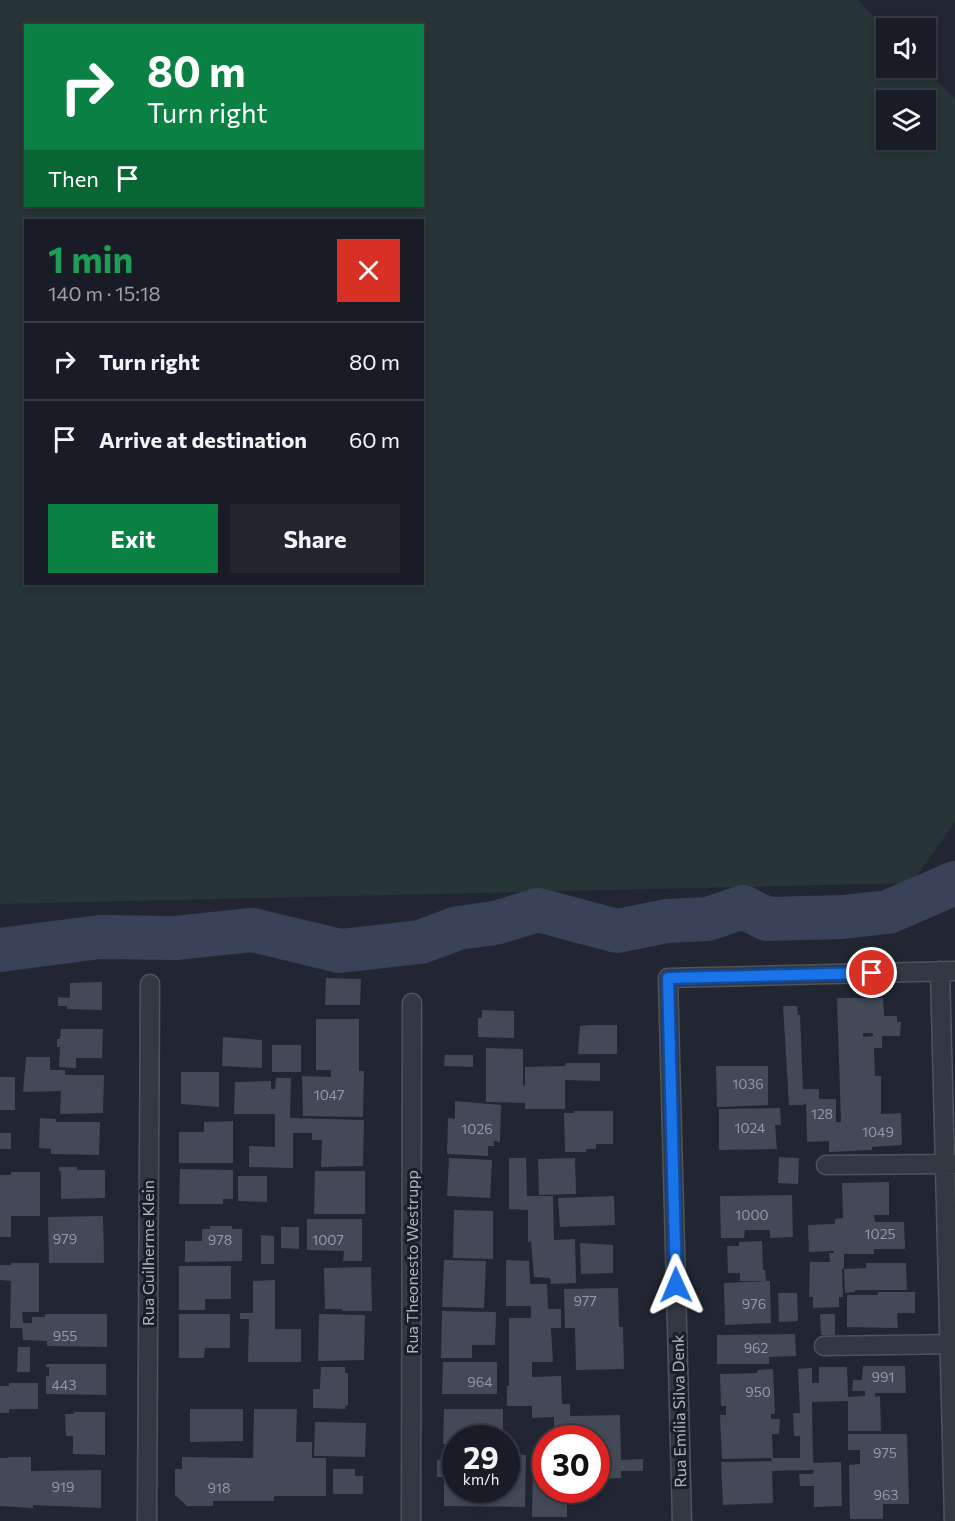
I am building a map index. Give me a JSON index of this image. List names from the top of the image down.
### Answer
{
  "streets": {
    "street": ["Rua Guilherme Klein", "Rua Theonesto Westrupp", "Rua Emília Silva Denk"]
  },
  "house_numbers": [
    "1036",
    "1047",
    "128",
    "1024",
    "1026",
    "1049",
    "1000",
    "1025",
    "979",
    "978",
    "1007",
    "977",
    "976",
    "955",
    "962",
    "991",
    "964",
    "443",
    "950",
    "975",
    "919",
    "918",
    "963"
  ],
  "page": {
    "turn": ["80 m", "Turn right"],
    "then": "Then",
    "heading": ["1 min", "140 m · 15:18"],
    "list": [
      {
        "name": "Turn right",
        "value": "80 m"
      },
      {
        "name": "Arrive at destination",
        "value": "60 m"
      }
    ],
    "buttons": ["Exit", "Share"],
    "speed": "29 km/h",
    "limit": "30"
  }
}
